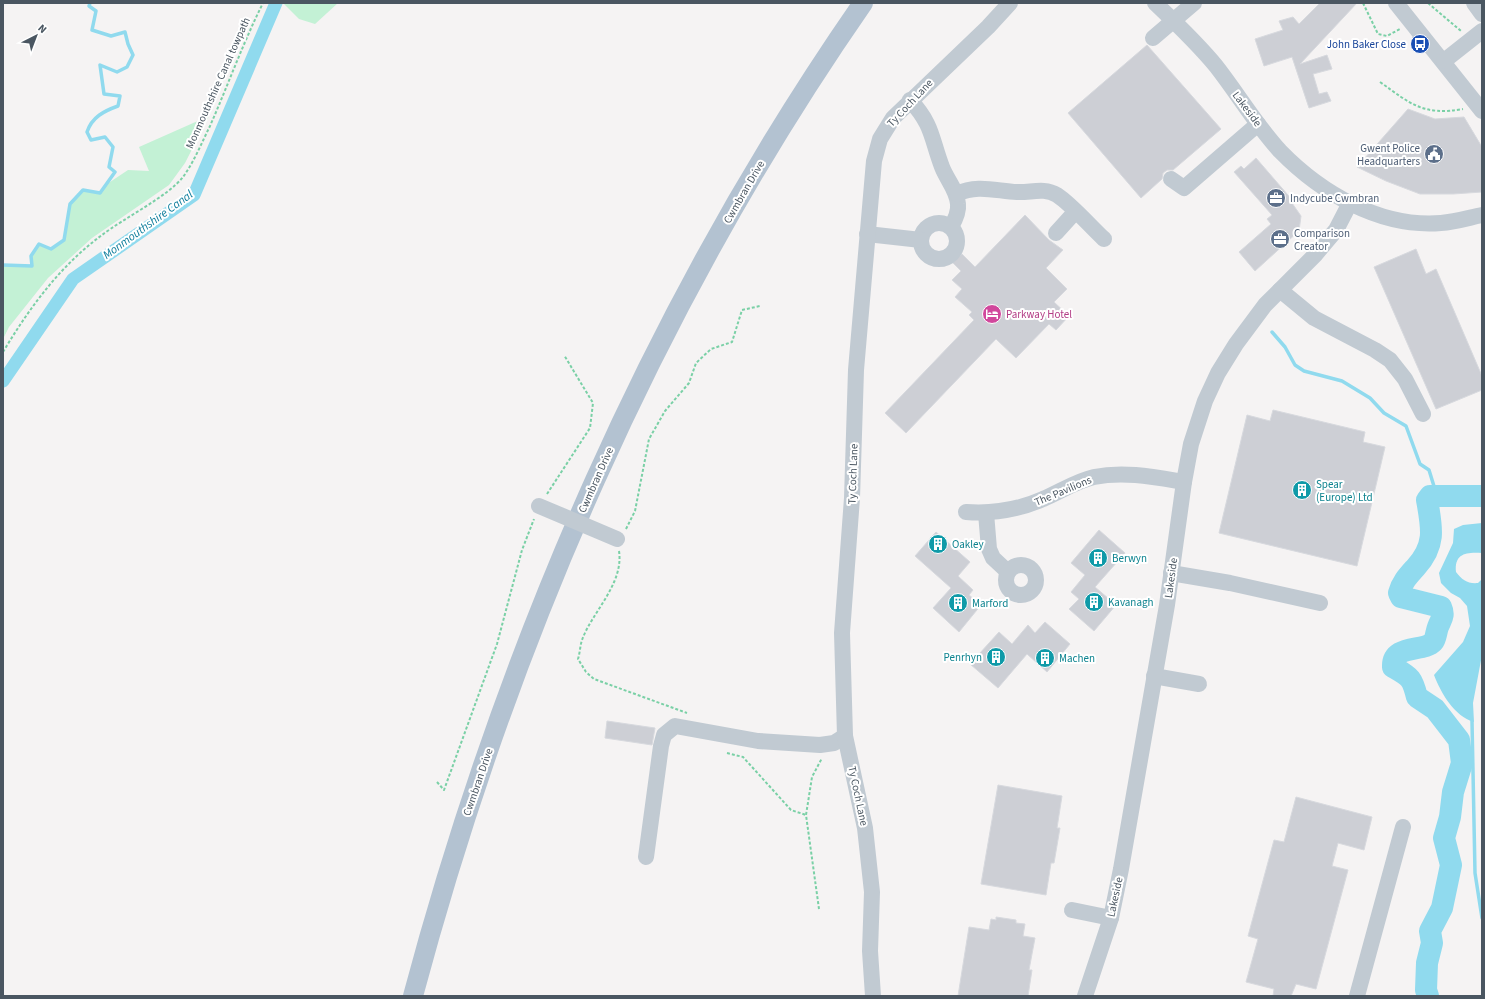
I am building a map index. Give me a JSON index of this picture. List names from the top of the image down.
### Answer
{
  "streets": {
    "main road": ["Cwmbran Drive"],
    "street": ["Ty Coch Lane", "Lakeside", "The Pavilions"],
    "path": ["Monmouthshire Canal towpath"]
  },
  "crossings": [
    ["Lakeside", "The Pavilions"]
  ],
  "water": ["Monmouthshire Canal"],
  "places": {
    "bus stop": ["John Baker Close"],
    "public building": ["Gwent Police Headquarters"],
    "office": ["Indycube Cwmbran", "Comparison Creator"],
    "hotel": ["Parkway Hotel"],
    "building": [
      "Spear (Europe) Ltd",
      "Oakley",
      "Berwyn",
      "Kavanagh",
      "Marford",
      "Penrhyn",
      "Machen"
    ]
  },
  "north": "top right"
}
